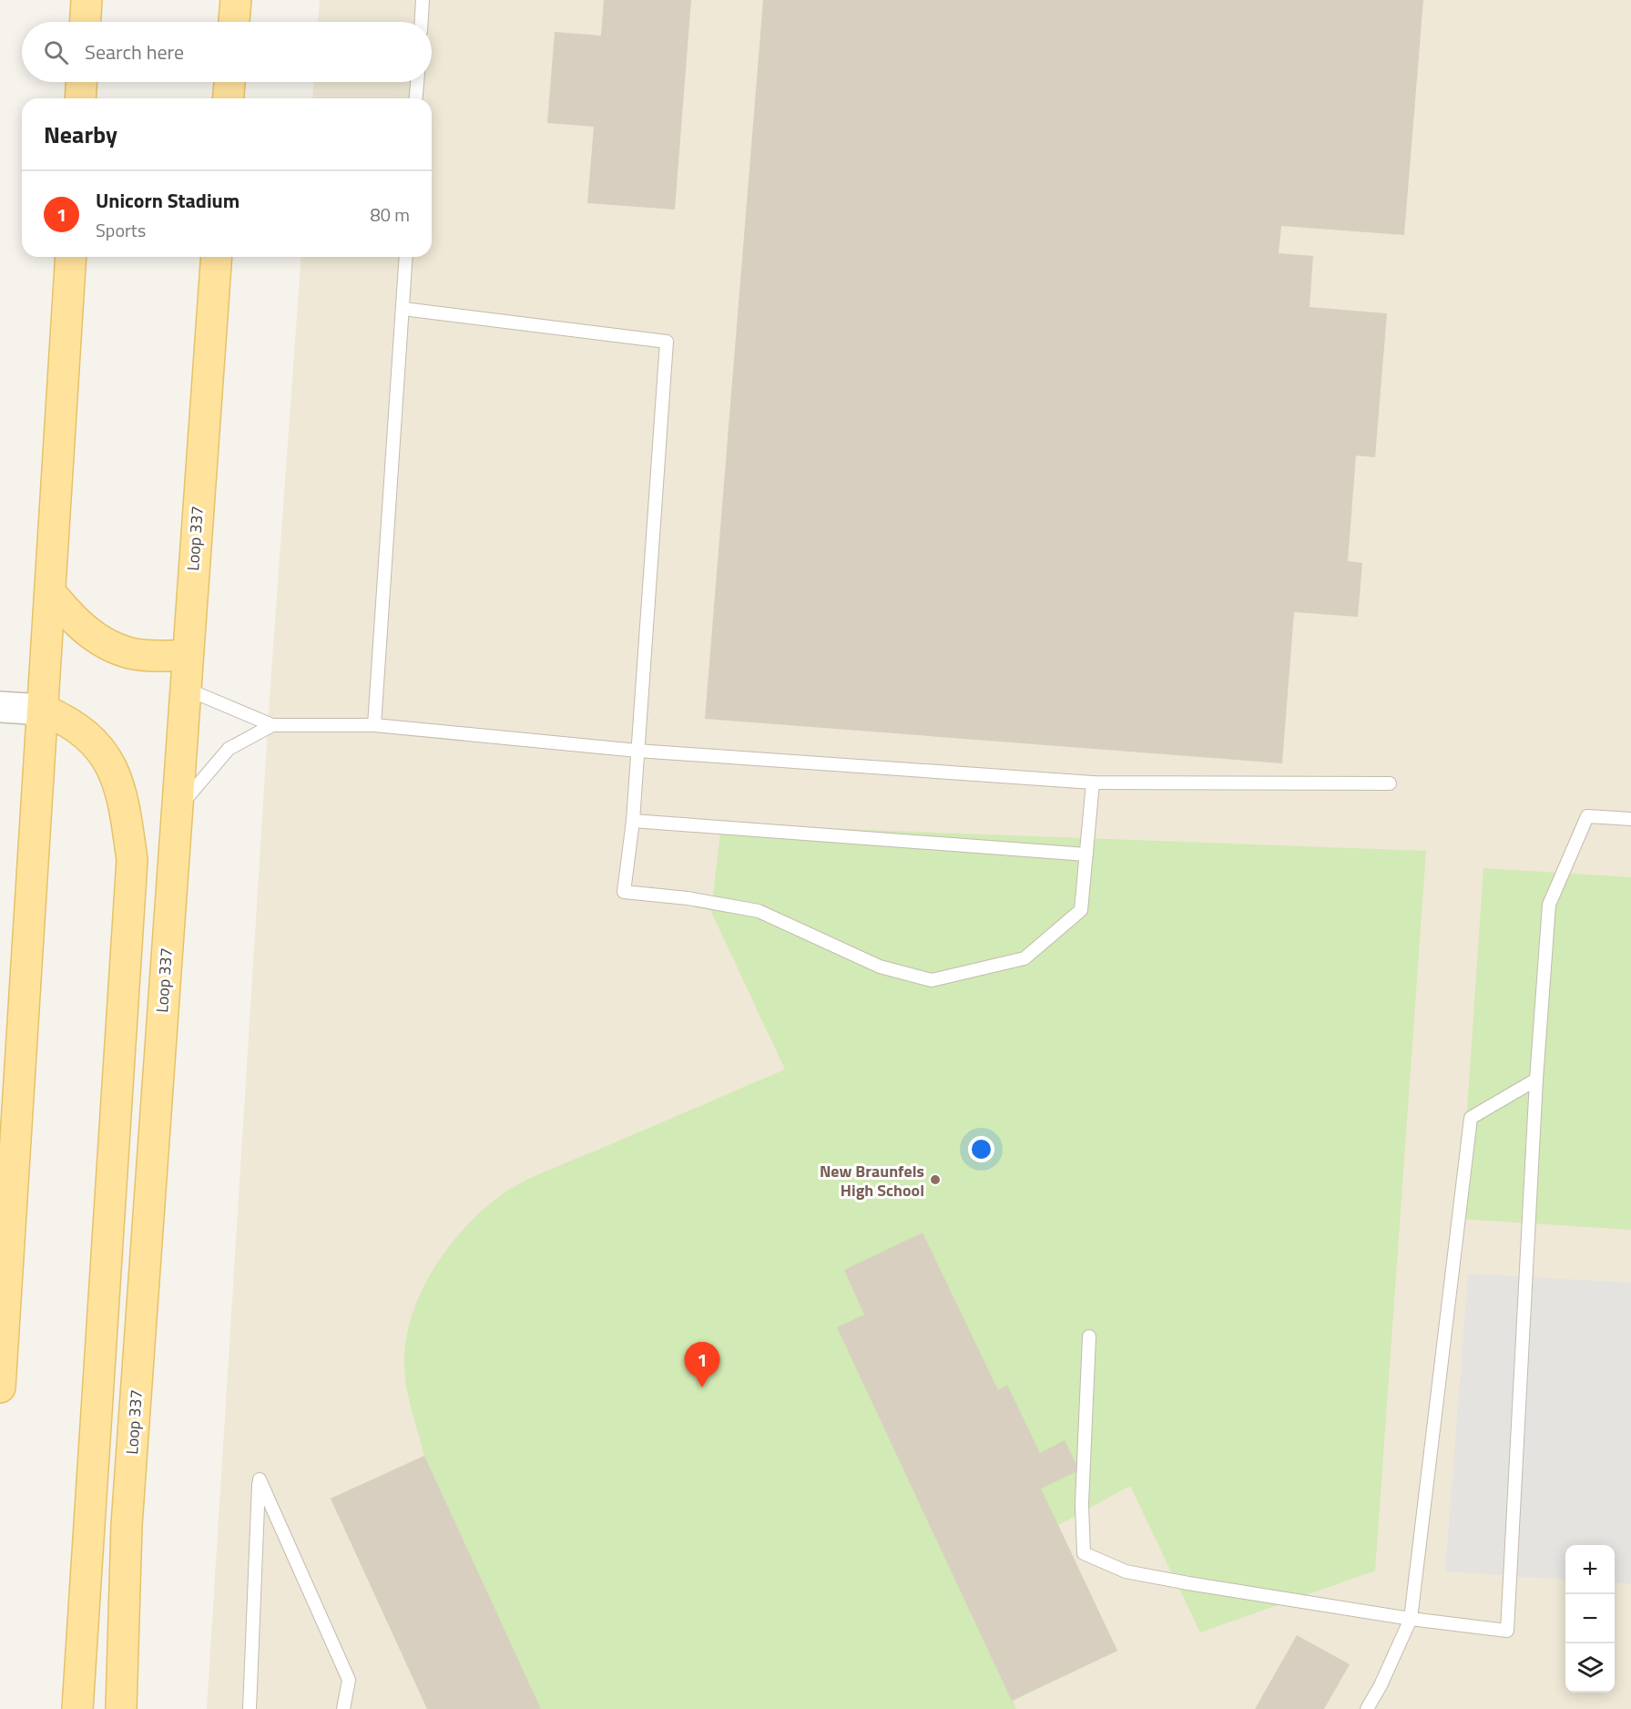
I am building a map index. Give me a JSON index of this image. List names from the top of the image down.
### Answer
{
  "streets": {
    "main road": ["Loop 337"]
  },
  "places": ["New Braunfels High School"],
  "page": {
    "search": "Search here",
    "heading": "Nearby",
    "list": [
      {
        "mark": "1",
        "name": "Unicorn Stadium",
        "note": "Sports",
        "value": "80 m"
      }
    ],
    "pins": "1",
    "map_buttons": ["+", "−"]
  }
}
